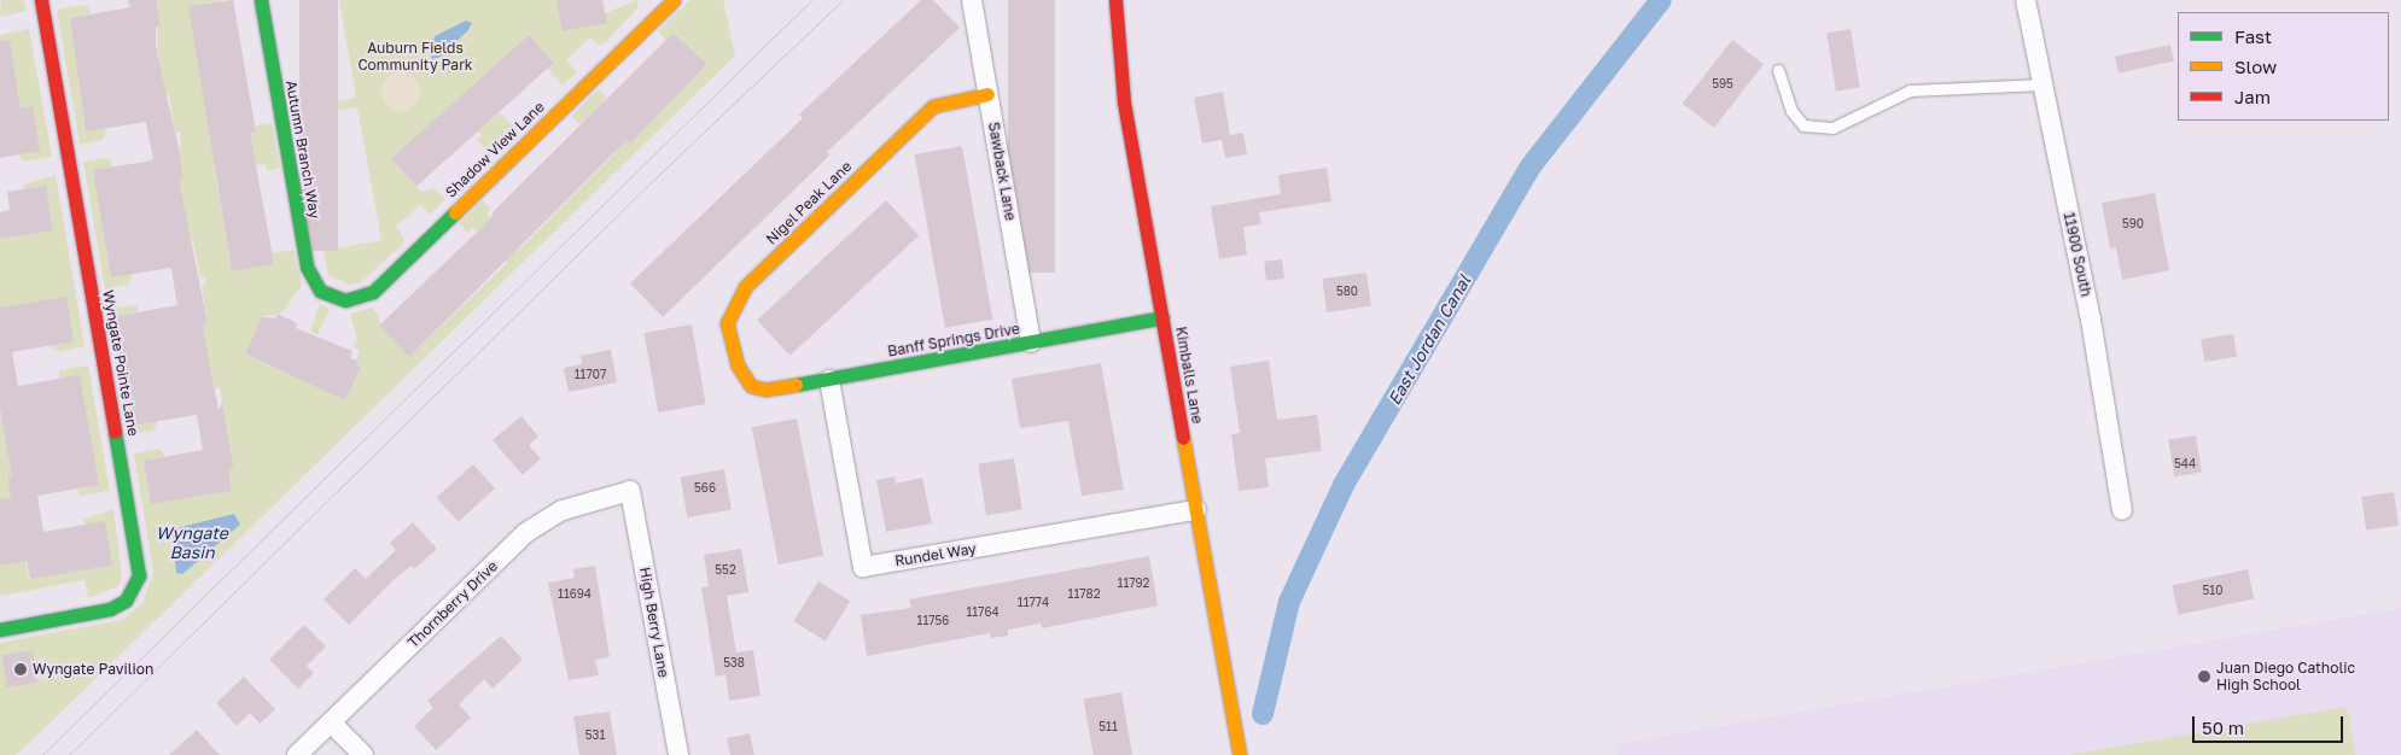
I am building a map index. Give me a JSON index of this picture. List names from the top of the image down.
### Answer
{
  "streets": {
    "street": [
      "Autumn Branch Way",
      "Shadow View Lane",
      "Sawback Lane",
      "Nigel Peak Lane",
      "11900 South",
      "Banff Springs Drive",
      "Wyngate Pointe Lane",
      "Kimballs Lane",
      "Rundel Way",
      "Thornberry Drive",
      "High Berry Lane"
    ]
  },
  "crossings": [
    ["Autumn Branch Way", "Shadow View Lane"],
    ["Sawback Lane", "Nigel Peak Lane"],
    ["Sawback Lane", "Banff Springs Drive"],
    ["Nigel Peak Lane", "Banff Springs Drive"],
    ["Banff Springs Drive", "Kimballs Lane"],
    ["Banff Springs Drive", "Rundel Way"],
    ["Kimballs Lane", "Rundel Way"],
    ["Thornberry Drive", "High Berry Lane"]
  ],
  "water": ["East Jordan Canal", "Wyngate Basin"],
  "parks": ["Auburn Fields Community Park"],
  "places": ["Wyngate Pavilion", "Juan Diego Catholic High School"],
  "house_numbers": [
    "595",
    "590",
    "580",
    "11707",
    "544",
    "566",
    "552",
    "11792",
    "510",
    "11694",
    "11782",
    "11774",
    "11764",
    "11756",
    "538",
    "511",
    "531"
  ],
  "legend": ["Fast", "Slow", "Jam"],
  "scale_bar": "50 m"
}
